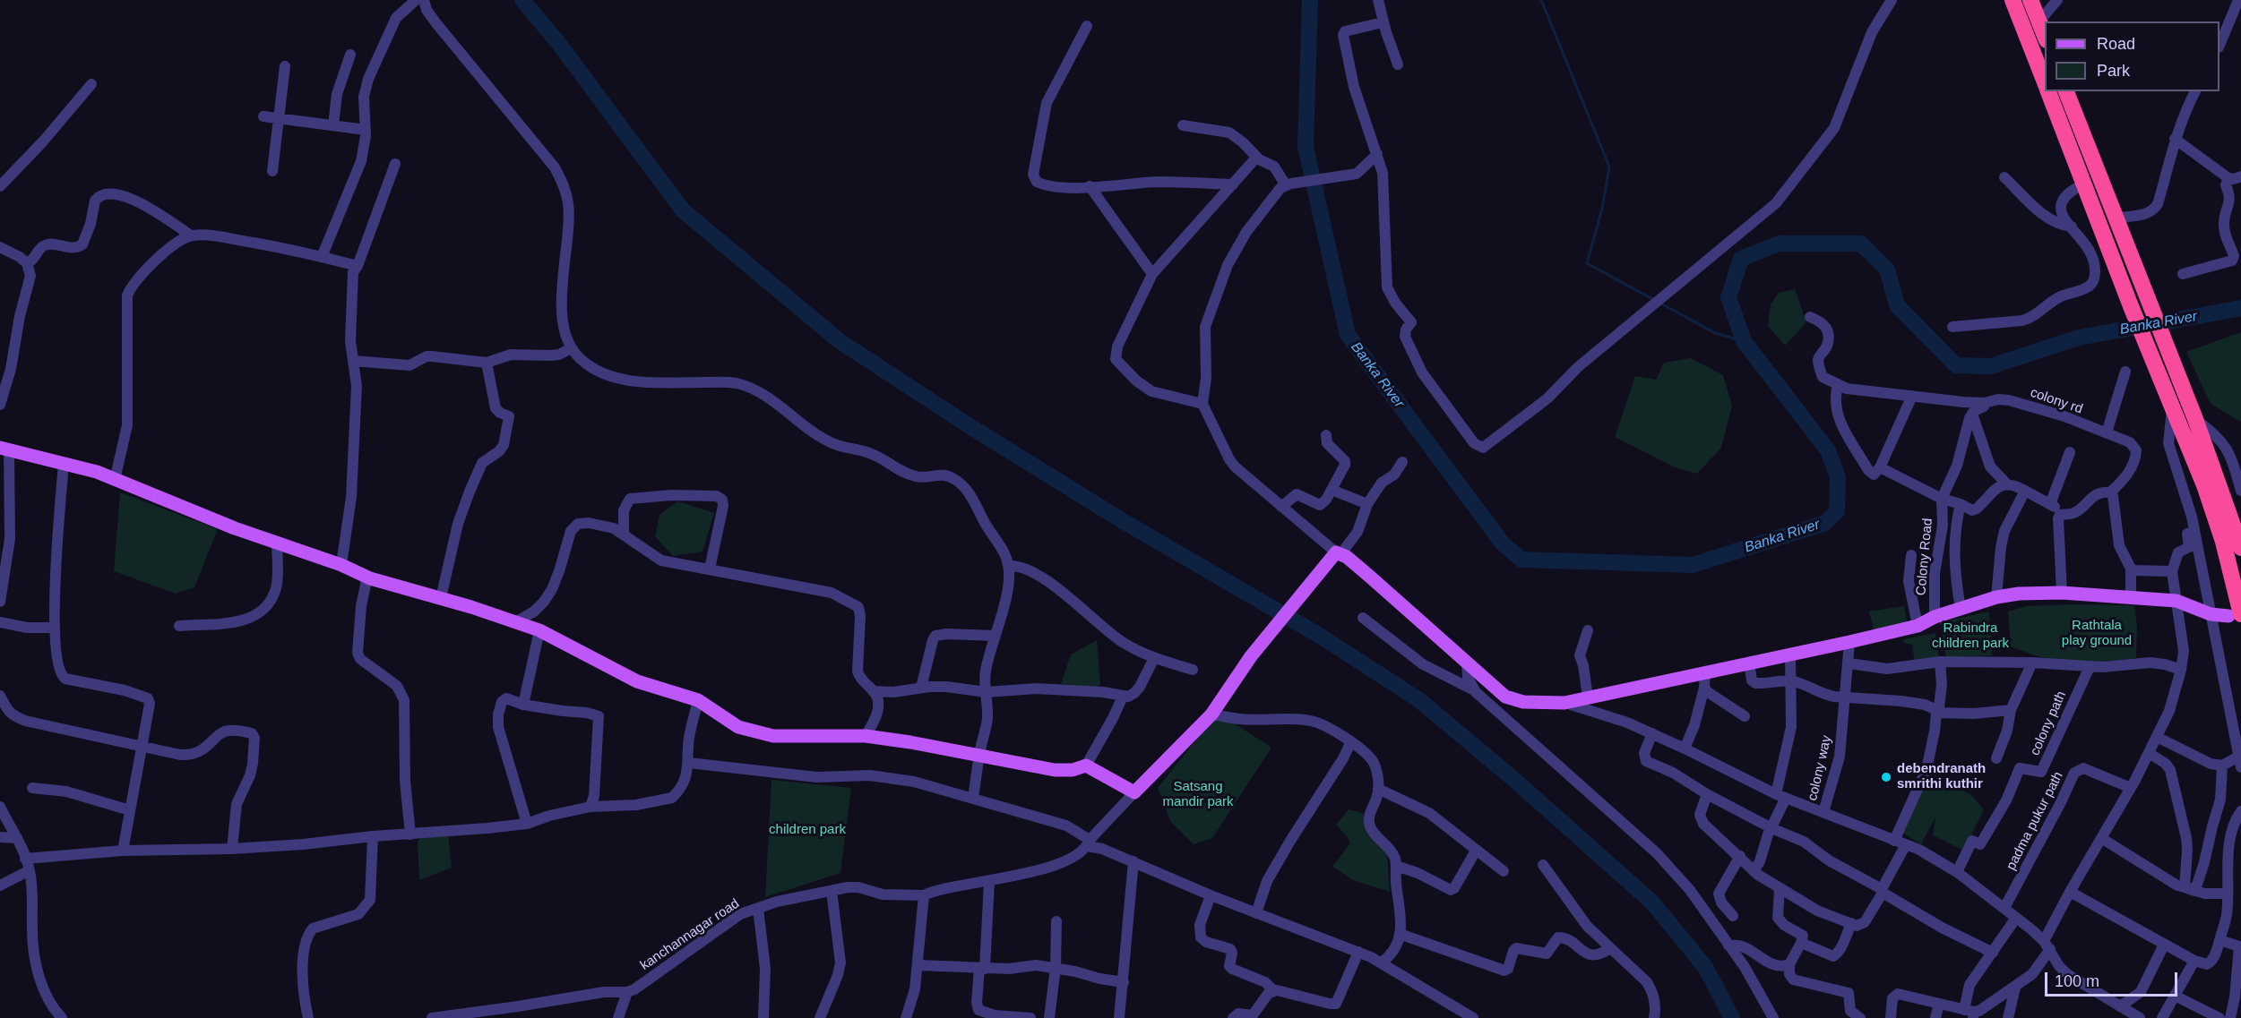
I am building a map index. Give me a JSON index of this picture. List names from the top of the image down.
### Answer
{
  "streets": {
    "street": [
      "colony rd",
      "Colony Road",
      "colony path",
      "colony way",
      "padma pukur path",
      "kanchannagar road"
    ]
  },
  "water": ["Banka River"],
  "parks": [
    "Rathtala play ground",
    "Rabindra children park",
    "Satsang mandir park",
    "children park"
  ],
  "places": ["debendranath smrithi kuthir"],
  "legend": ["Road", "Park"],
  "scale_bar": "100 m"
}
